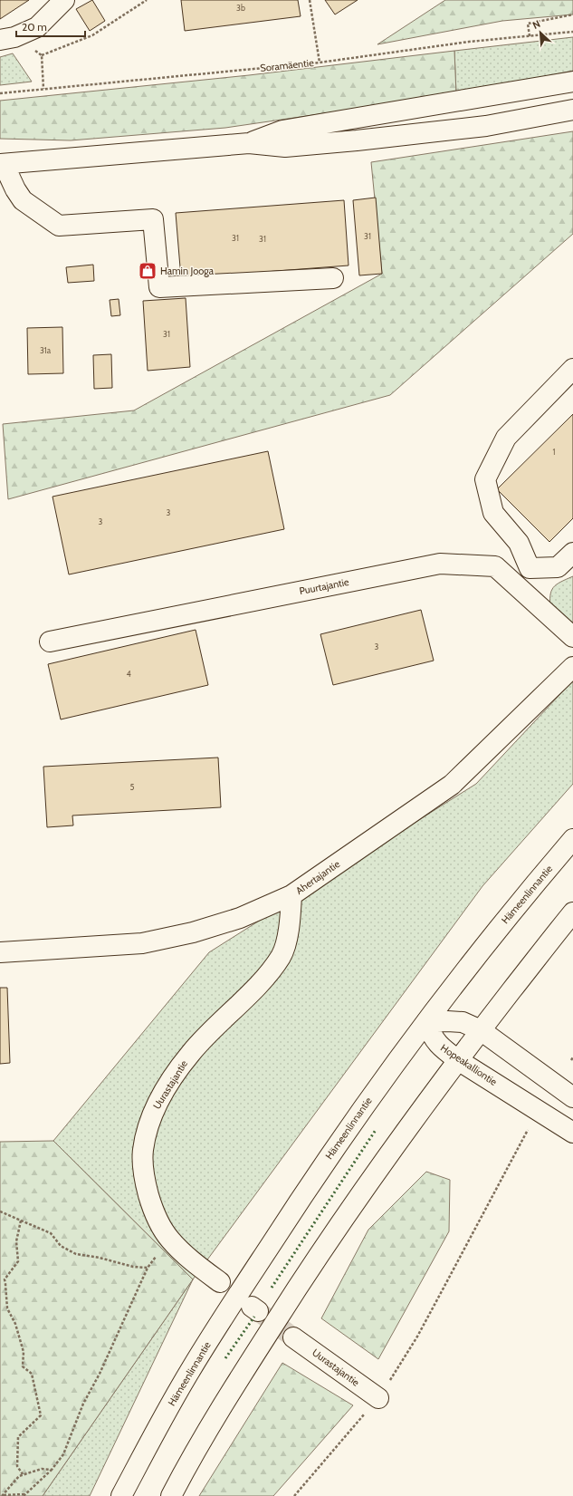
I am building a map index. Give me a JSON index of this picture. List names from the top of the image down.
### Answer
{
  "streets": {
    "street": [
      "Puurtajantie",
      "Ahertajantie",
      "Hämeenlinnantie",
      "Hopeakalliontie",
      "Uurastajantie"
    ],
    "path": ["Soramäentie"]
  },
  "crossings": [
    ["Ahertajantie", "Uurastajantie"],
    ["Hämeenlinnantie", "Hopeakalliontie"]
  ],
  "places": {
    "shop": ["Hamin Jooga"]
  },
  "house_numbers": [
    "3b",
    "31",
    "31",
    "31",
    "31",
    "31a",
    "1",
    "3",
    "3",
    "3",
    "4",
    "5"
  ],
  "scale_bar": "20 m",
  "north": "top left"
}
